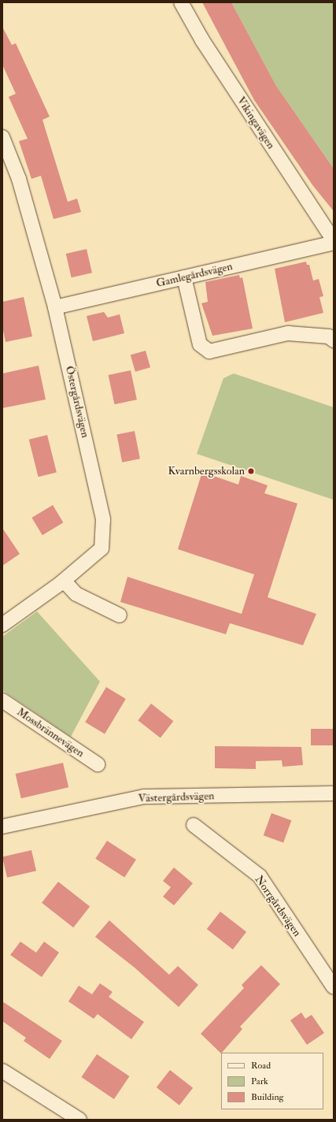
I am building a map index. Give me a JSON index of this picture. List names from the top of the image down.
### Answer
{
  "streets": {
    "street": [
      "Vikingavägen",
      "Gamlegårdsvägen",
      "Östergårdsvägen",
      "Mossbrännevägen",
      "Västergårdsvägen",
      "Norrgårdsvägen"
    ]
  },
  "crossings": [
    ["Vikingavägen", "Gamlegårdsvägen"],
    ["Gamlegårdsvägen", "Östergårdsvägen"]
  ],
  "places": ["Kvarnbergsskolan"],
  "legend": ["Road", "Park", "Building"]
}
